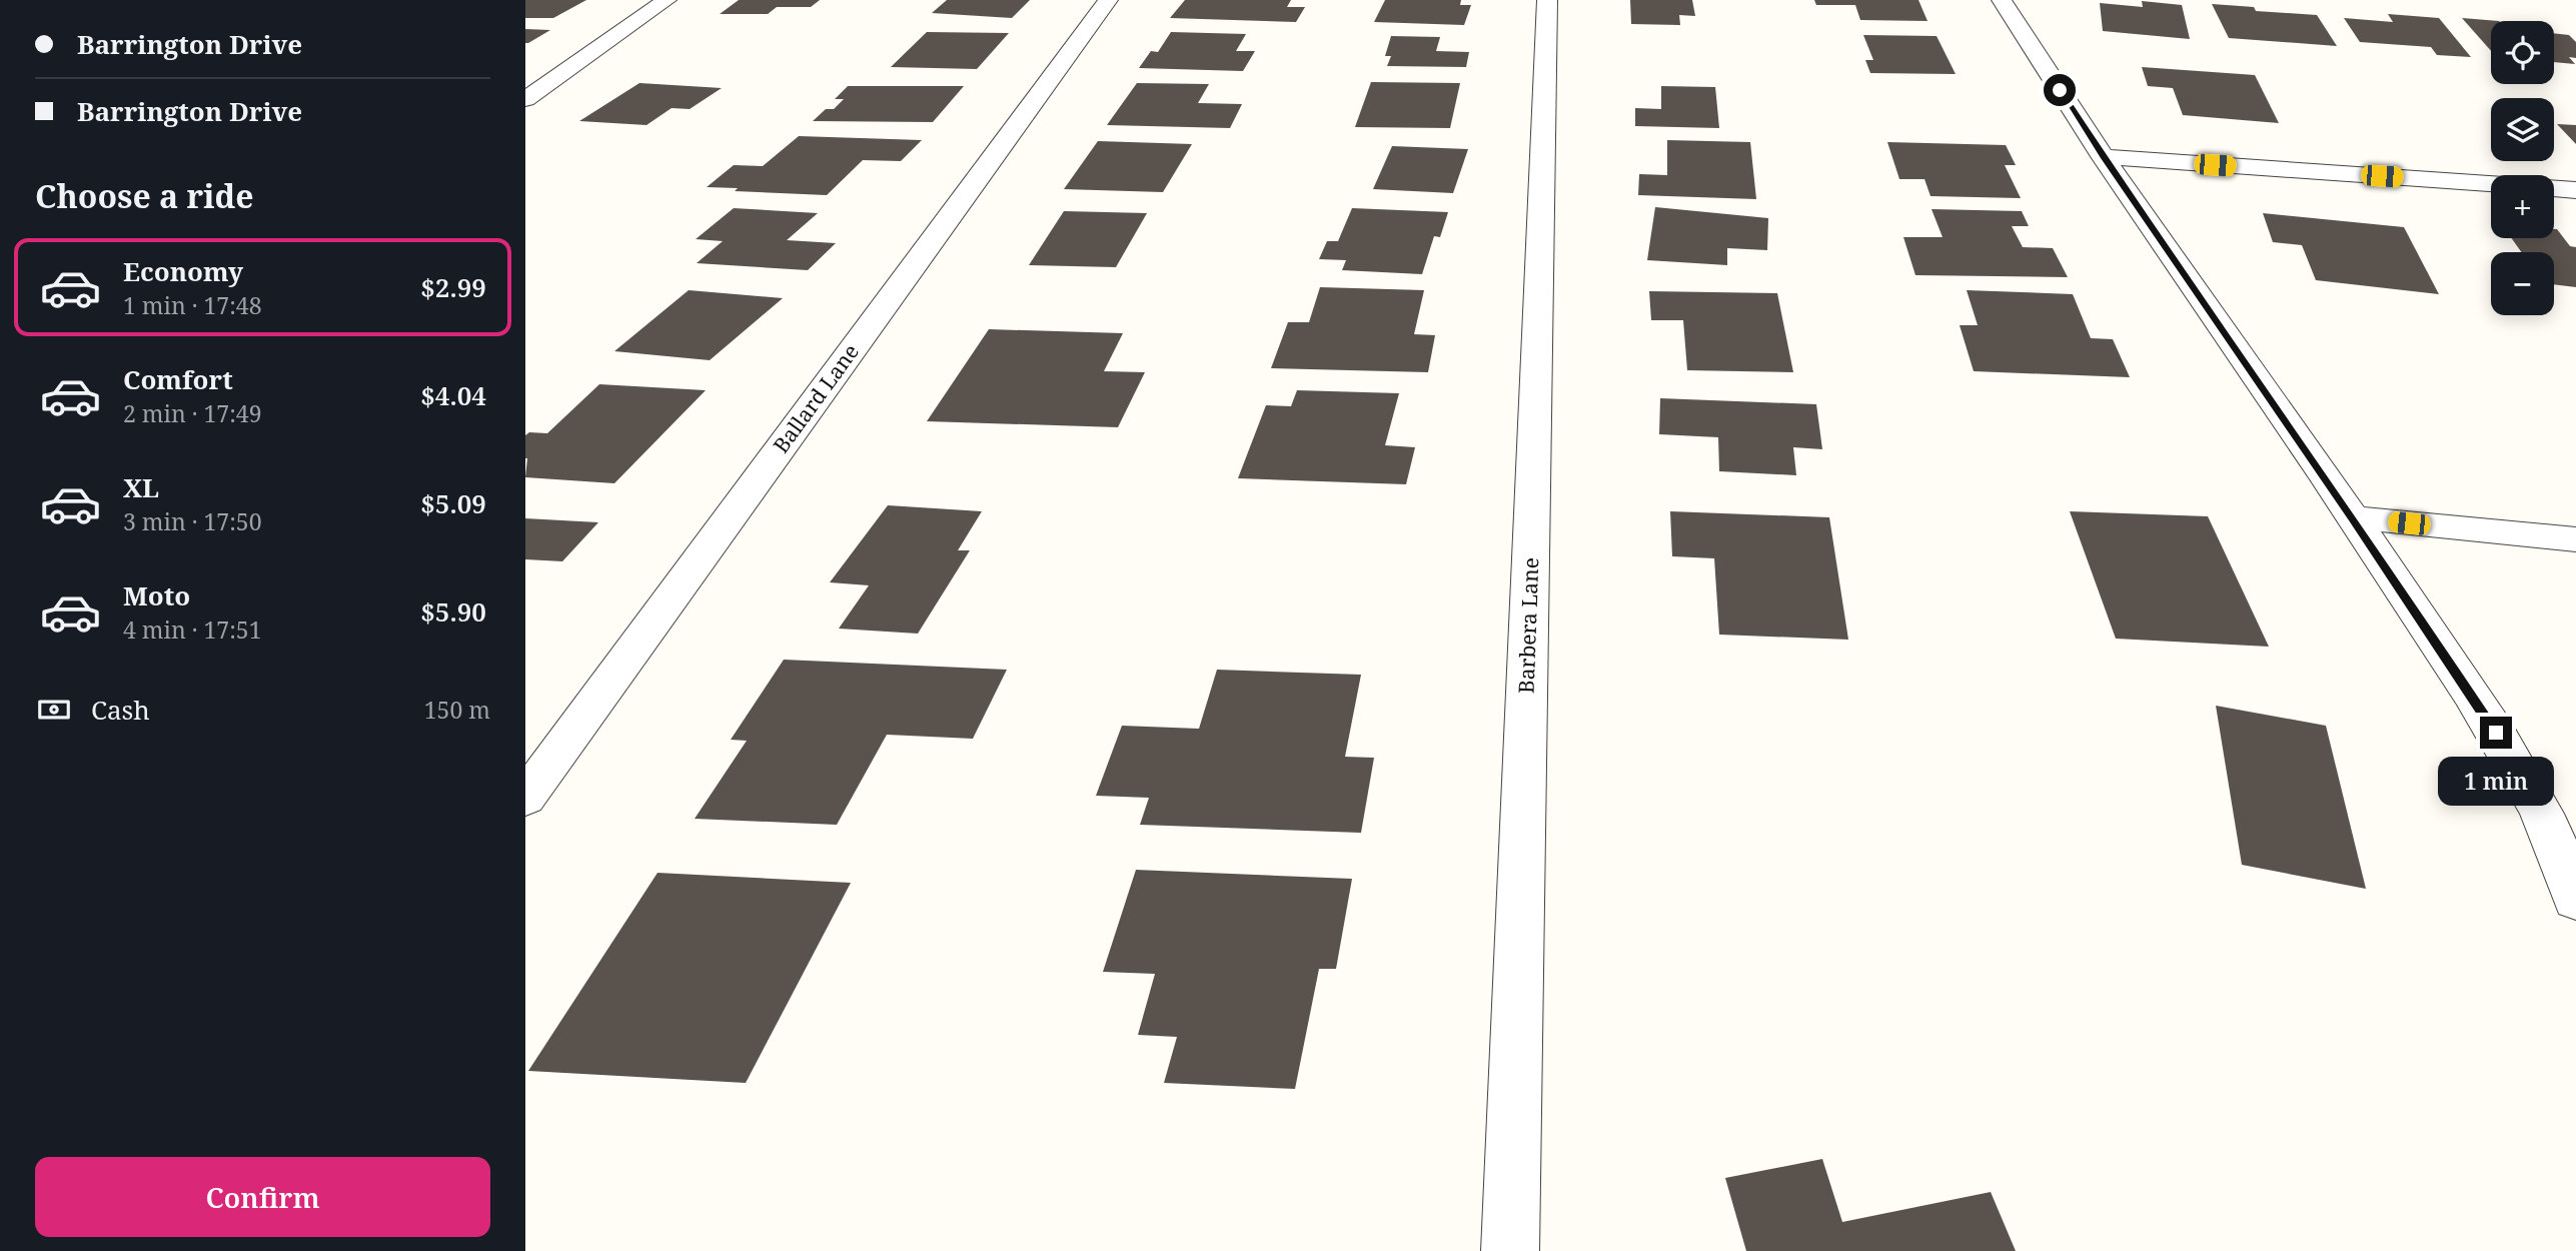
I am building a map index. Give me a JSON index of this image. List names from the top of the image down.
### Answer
{
  "streets": {
    "street": ["Ballard Lane", "Barbera Lane"]
  },
  "page": {
    "banner": ["Barrington Drive", "Barrington Drive"],
    "map_buttons": ["+", "−"],
    "heading": "Choose a ride",
    "list": [
      {
        "name": "Economy",
        "note": "1 min · 17:48",
        "value": "$2.99"
      },
      {
        "name": "Comfort",
        "note": "2 min · 17:49",
        "value": "$4.04"
      },
      {
        "name": "XL",
        "note": "3 min · 17:50",
        "value": "$5.09"
      },
      {
        "name": "Moto",
        "note": "4 min · 17:51",
        "value": "$5.90"
      }
    ],
    "pay": ["Cash", "150 m"],
    "bubble": "1 min",
    "buttons": "Confirm"
  }
}
